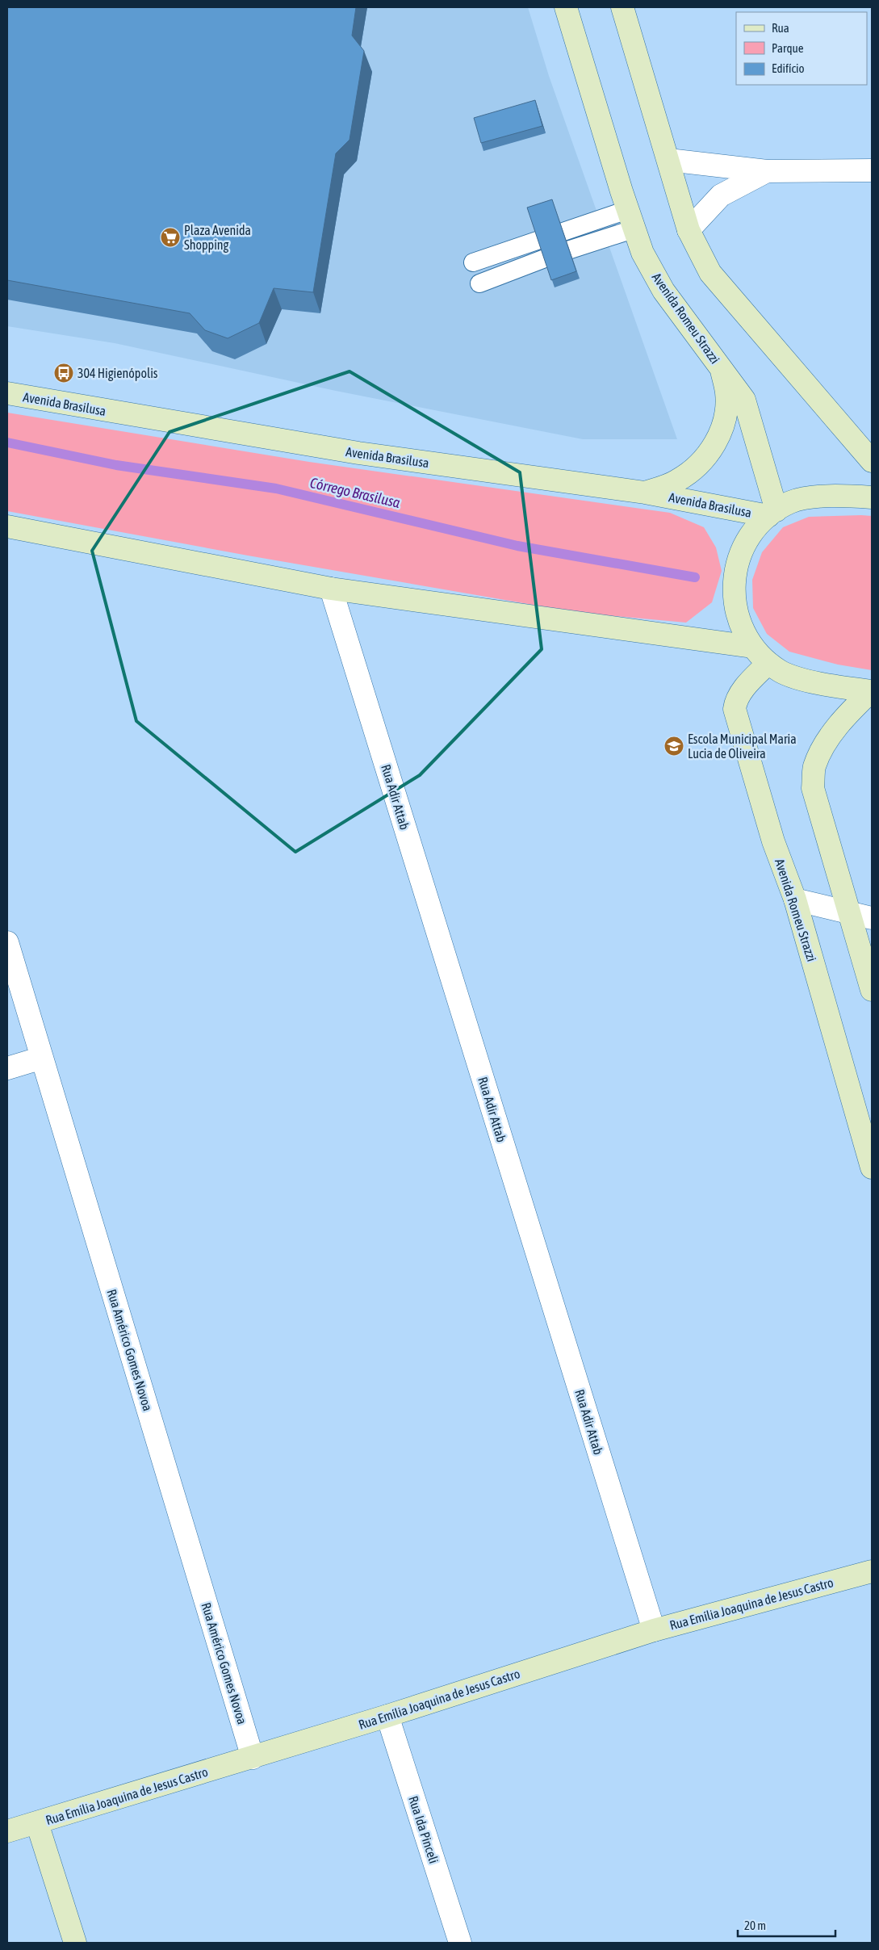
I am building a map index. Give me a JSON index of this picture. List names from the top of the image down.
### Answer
{
  "streets": {
    "main road": ["Avenida Romeu Strazzi", "Avenida Brasilusa", "Rua Emília Joaquina de Jesus Castro"],
    "street": ["Rua Adir Attab", "Rua Américo Gomes Novoa", "Rua Ida Pinceli"]
  },
  "crossings": [
    ["Avenida Romeu Strazzi", "Avenida Brasilusa"],
    ["Rua Adir Attab", "Rua Emília Joaquina de Jesus Castro"],
    ["Rua Américo Gomes Novoa", "Rua Emília Joaquina de Jesus Castro"],
    ["Rua Emília Joaquina de Jesus Castro", "Rua Ida Pinceli"]
  ],
  "water": ["Córrego Brasilusa"],
  "places": {
    "supermarket": ["Plaza Avenida Shopping"],
    "bus stop": ["304 Higienópolis"],
    "school or university": ["Escola Municipal Maria Lucia de Oliveira"]
  },
  "legend": ["Rua", "Parque", "Edifício"],
  "scale_bar": "20 m"
}
